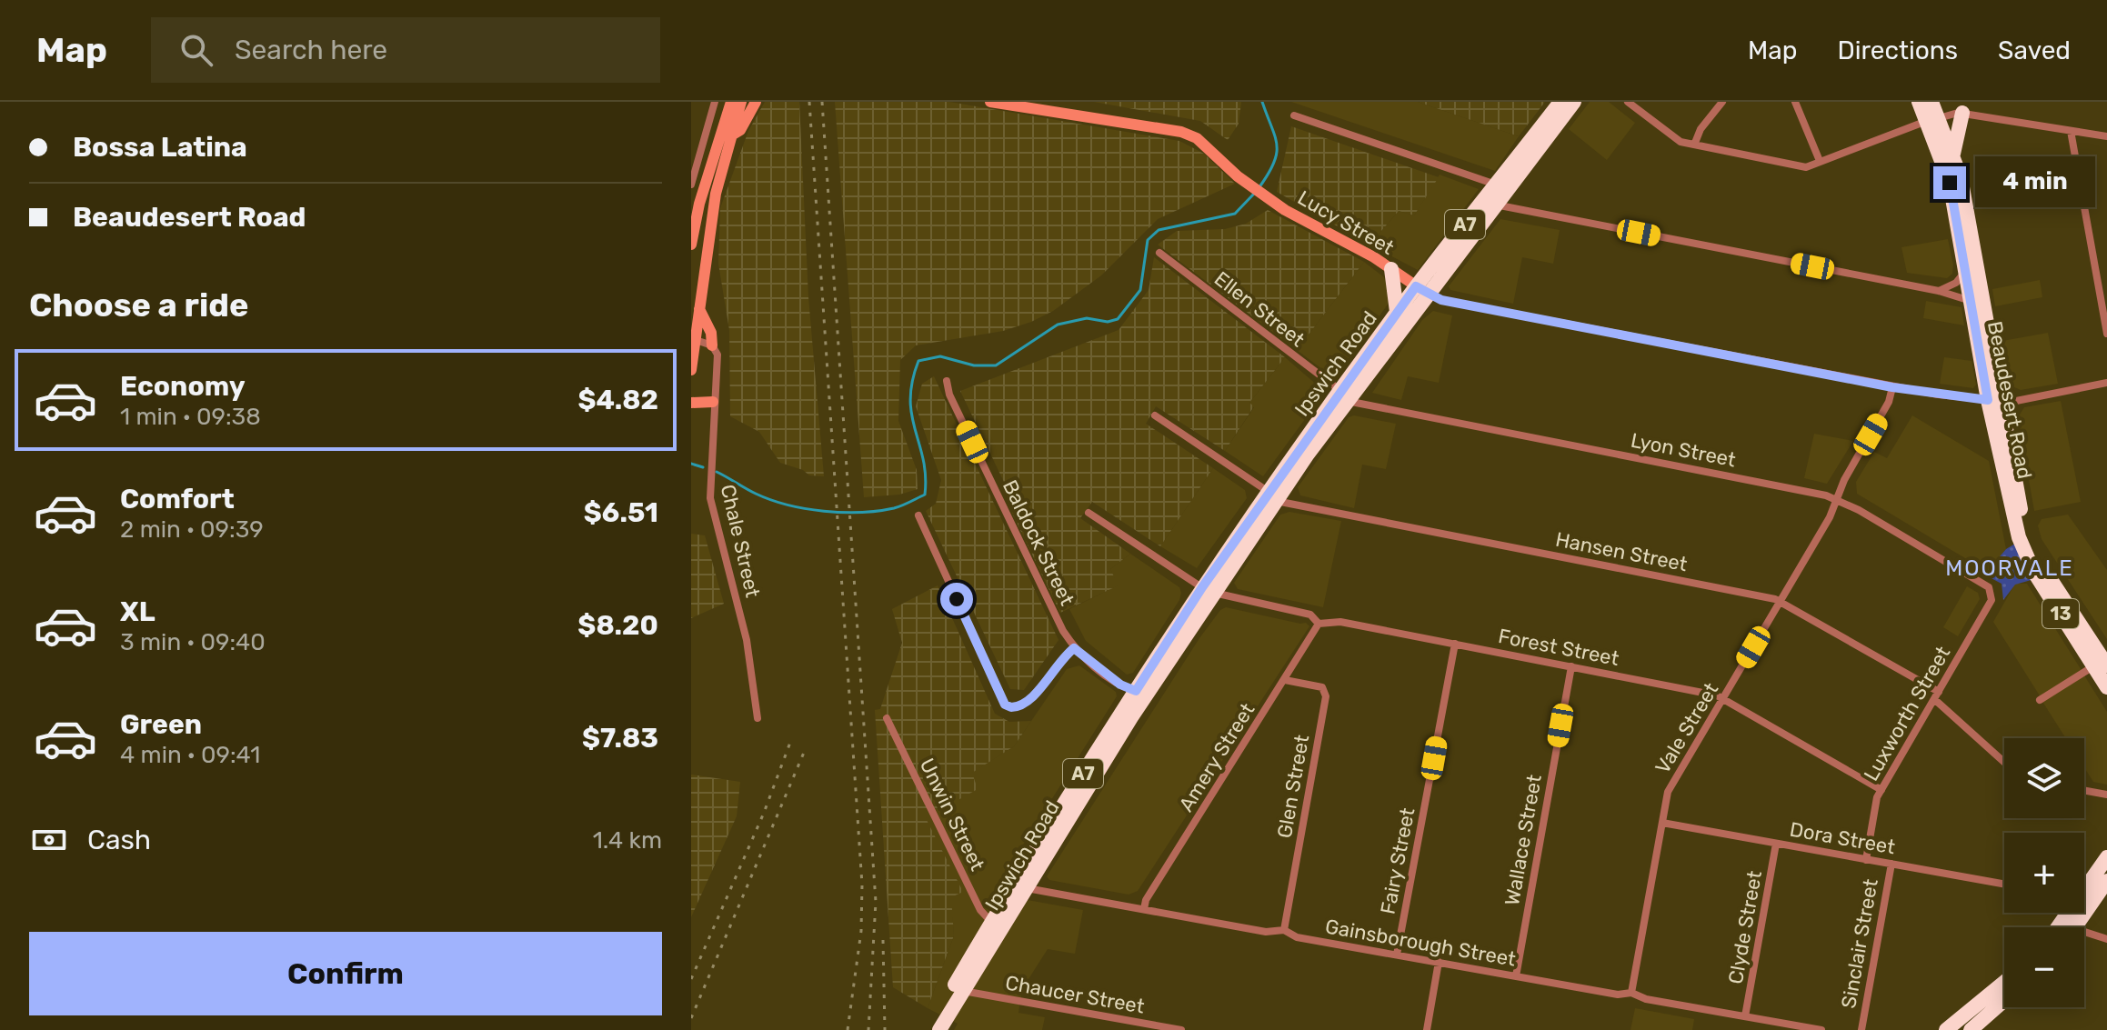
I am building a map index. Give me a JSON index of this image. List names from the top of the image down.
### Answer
{
  "streets": {
    "highway": [
      "A7",
      "Ipswich Road",
      "Beaudesert Road",
      "13"
    ],
    "main road": ["Lucy Street"],
    "street": [
      "Ellen Street",
      "Lyon Street",
      "Chale Street",
      "Baldock Street",
      "Hansen Street",
      "Forest Street",
      "Luxworth Street",
      "Vale Street",
      "Amery Street",
      "Glen Street",
      "Unwin Street",
      "Dora Street",
      "Wallace Street",
      "Fairy Street",
      "Clyde Street",
      "Gainsborough Street",
      "Sinclair Street",
      "Chaucer Street"
    ]
  },
  "crossings": [
    ["Lucy Street", "Ipswich Road"],
    ["Ellen Street", "Ipswich Road"],
    ["Ellen Street", "Lyon Street"],
    ["Ipswich Road", "Lyon Street"],
    ["Ipswich Road", "Baldock Street"],
    ["Ipswich Road", "Hansen Street"],
    ["Ipswich Road", "Forest Street"],
    ["Ipswich Road", "Unwin Street"],
    ["Ipswich Road", "Gainsborough Street"],
    ["Ipswich Road", "Chaucer Street"],
    ["Lyon Street", "Luxworth Street"],
    ["Lyon Street", "Vale Street"],
    ["Hansen Street", "Luxworth Street"],
    ["Hansen Street", "Vale Street"],
    ["Forest Street", "Luxworth Street"],
    ["Forest Street", "Vale Street"],
    ["Forest Street", "Amery Street"],
    ["Forest Street", "Wallace Street"],
    ["Forest Street", "Fairy Street"],
    ["Luxworth Street", "Dora Street"],
    ["Vale Street", "Dora Street"],
    ["Vale Street", "Gainsborough Street"],
    ["Amery Street", "Glen Street"],
    ["Amery Street", "Gainsborough Street"],
    ["Glen Street", "Gainsborough Street"],
    ["Dora Street", "Clyde Street"],
    ["Dora Street", "Sinclair Street"],
    ["Wallace Street", "Gainsborough Street"],
    ["Fairy Street", "Gainsborough Street"],
    ["Clyde Street", "Gainsborough Street"]
  ],
  "districts": ["MOORVALE"],
  "page": {
    "header": "Map",
    "search": "Search here",
    "nav": ["Map", "Directions", "Saved"],
    "banner": ["Bossa Latina", "Beaudesert Road"],
    "bubble": "4 min",
    "heading": "Choose a ride",
    "list": [
      {
        "name": "Economy",
        "note": "1 min · 09:38",
        "value": "$4.82"
      },
      {
        "name": "Comfort",
        "note": "2 min · 09:39",
        "value": "$6.51"
      },
      {
        "name": "XL",
        "note": "3 min · 09:40",
        "value": "$8.20"
      },
      {
        "name": "Green",
        "note": "4 min · 09:41",
        "value": "$7.83"
      }
    ],
    "map_buttons": ["+", "−"],
    "pay": ["Cash", "1.4 km"],
    "buttons": "Confirm"
  }
}
